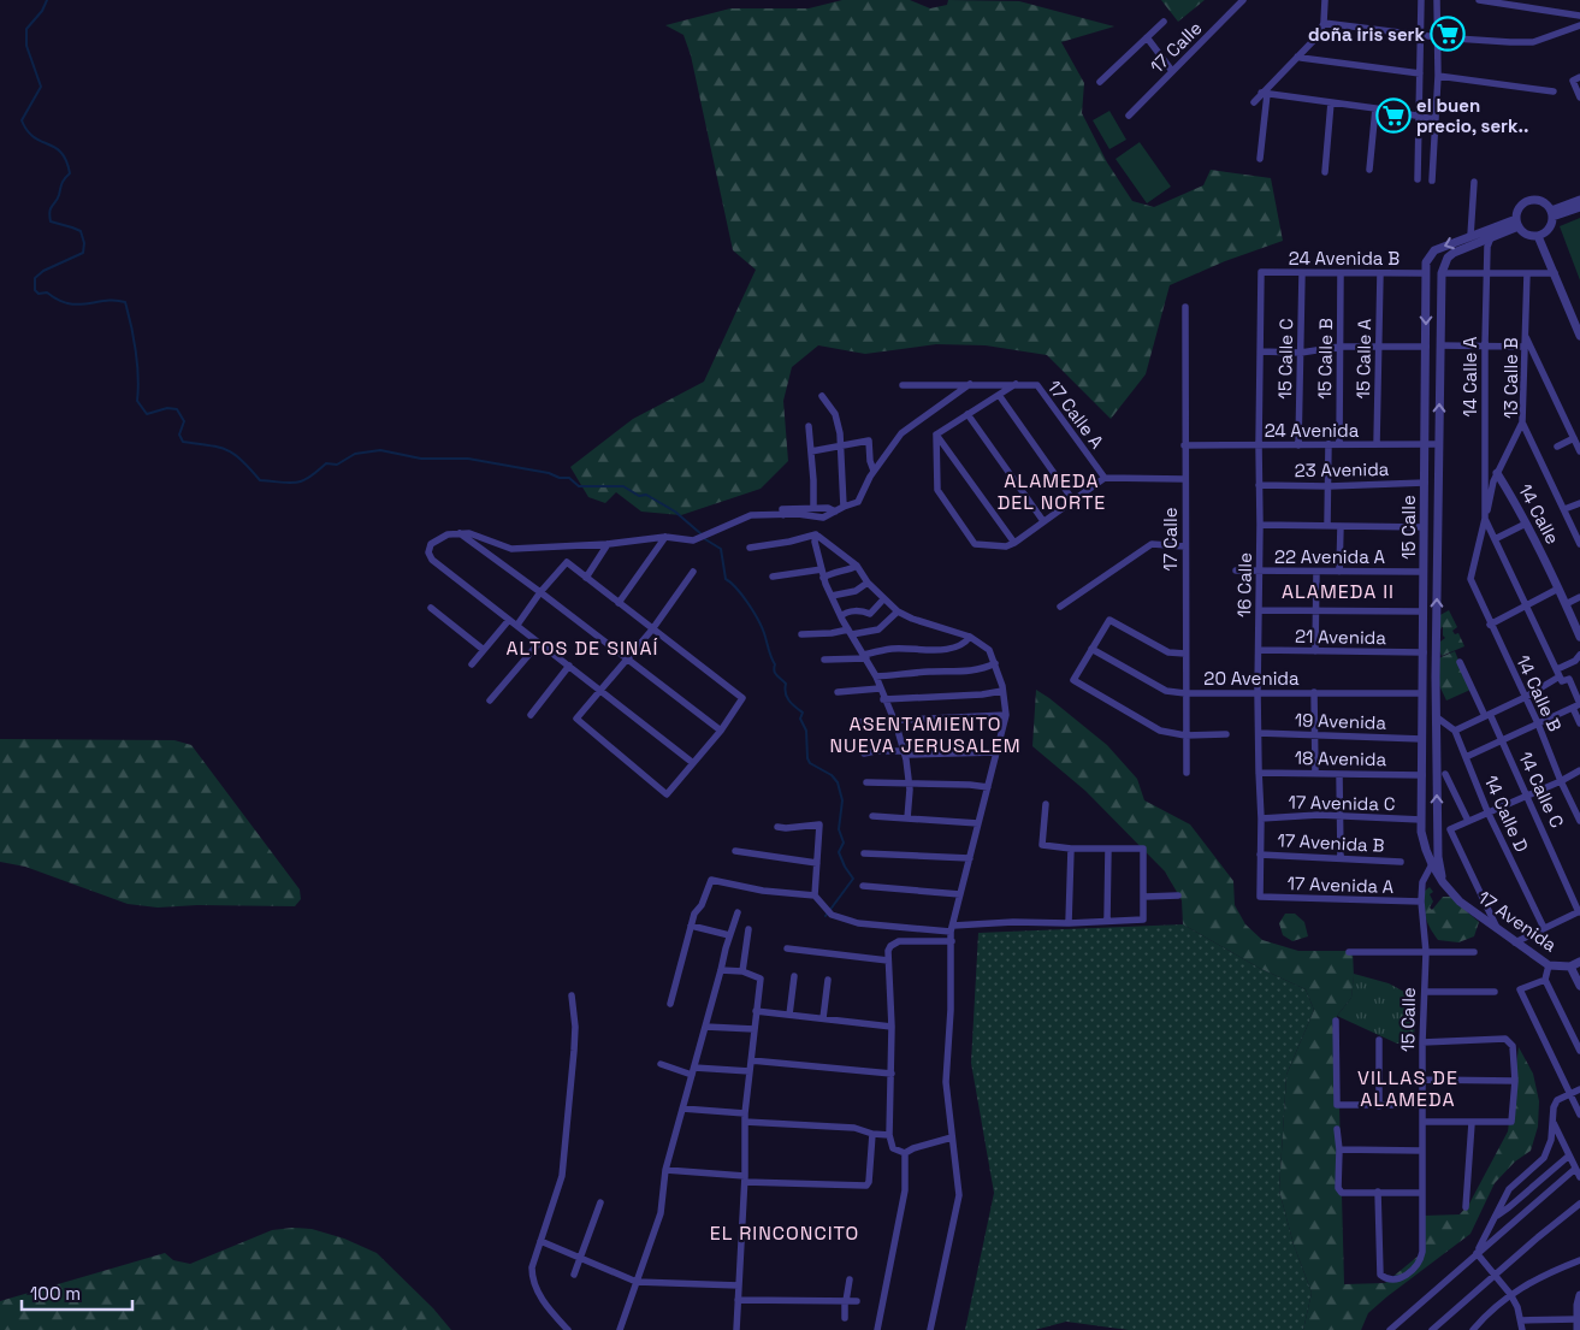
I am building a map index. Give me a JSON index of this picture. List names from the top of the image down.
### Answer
{
  "streets": {
    "street": [
      "17 Calle",
      "24 Avenida B",
      "15 Calle C",
      "15 Calle B",
      "15 Calle A",
      "14 Calle A",
      "13 Calle B",
      "17 Calle A",
      "24 Avenida",
      "23 Avenida",
      "14 Calle",
      "15 Calle",
      "22 Avenida A",
      "16 Calle",
      "21 Avenida",
      "20 Avenida",
      "14 Calle B",
      "19 Avenida",
      "18 Avenida",
      "14 Calle C",
      "17 Avenida C",
      "14 Calle D",
      "17 Avenida B",
      "17 Avenida A",
      "17 Avenida"
    ]
  },
  "crossings": [
    ["17 Calle", "24 Avenida"],
    ["17 Calle", "20 Avenida"],
    ["24 Avenida B", "15 Calle C"],
    ["24 Avenida B", "15 Calle B"],
    ["24 Avenida B", "15 Calle A"],
    ["24 Avenida B", "15 Calle"],
    ["24 Avenida B", "16 Calle"],
    ["15 Calle C", "24 Avenida"],
    ["15 Calle B", "24 Avenida"],
    ["15 Calle A", "24 Avenida"],
    ["14 Calle A", "14 Calle B"],
    ["24 Avenida", "15 Calle"],
    ["24 Avenida", "16 Calle"],
    ["23 Avenida", "15 Calle"],
    ["23 Avenida", "16 Calle"],
    ["15 Calle", "22 Avenida A"],
    ["15 Calle", "21 Avenida"],
    ["15 Calle", "20 Avenida"],
    ["15 Calle", "19 Avenida"],
    ["15 Calle", "18 Avenida"],
    ["15 Calle", "17 Avenida C"],
    ["15 Calle", "17 Avenida A"],
    ["15 Calle", "17 Avenida"],
    ["22 Avenida A", "16 Calle"],
    ["16 Calle", "21 Avenida"],
    ["16 Calle", "20 Avenida"],
    ["16 Calle", "19 Avenida"],
    ["16 Calle", "18 Avenida"],
    ["16 Calle", "17 Avenida C"],
    ["16 Calle", "17 Avenida B"],
    ["16 Calle", "17 Avenida A"]
  ],
  "districts": [
    "ALAMEDA DEL NORTE",
    "ALAMEDA II",
    "ALTOS DE SINAÍ",
    "ASENTAMIENTO NUEVA JERUSALEM",
    "VILLAS DE ALAMEDA",
    "EL RINCONCITO"
  ],
  "places": {
    "supermarket": ["doña iris serk", "el buen precio, serk.."]
  },
  "scale_bar": "100 m"
}
